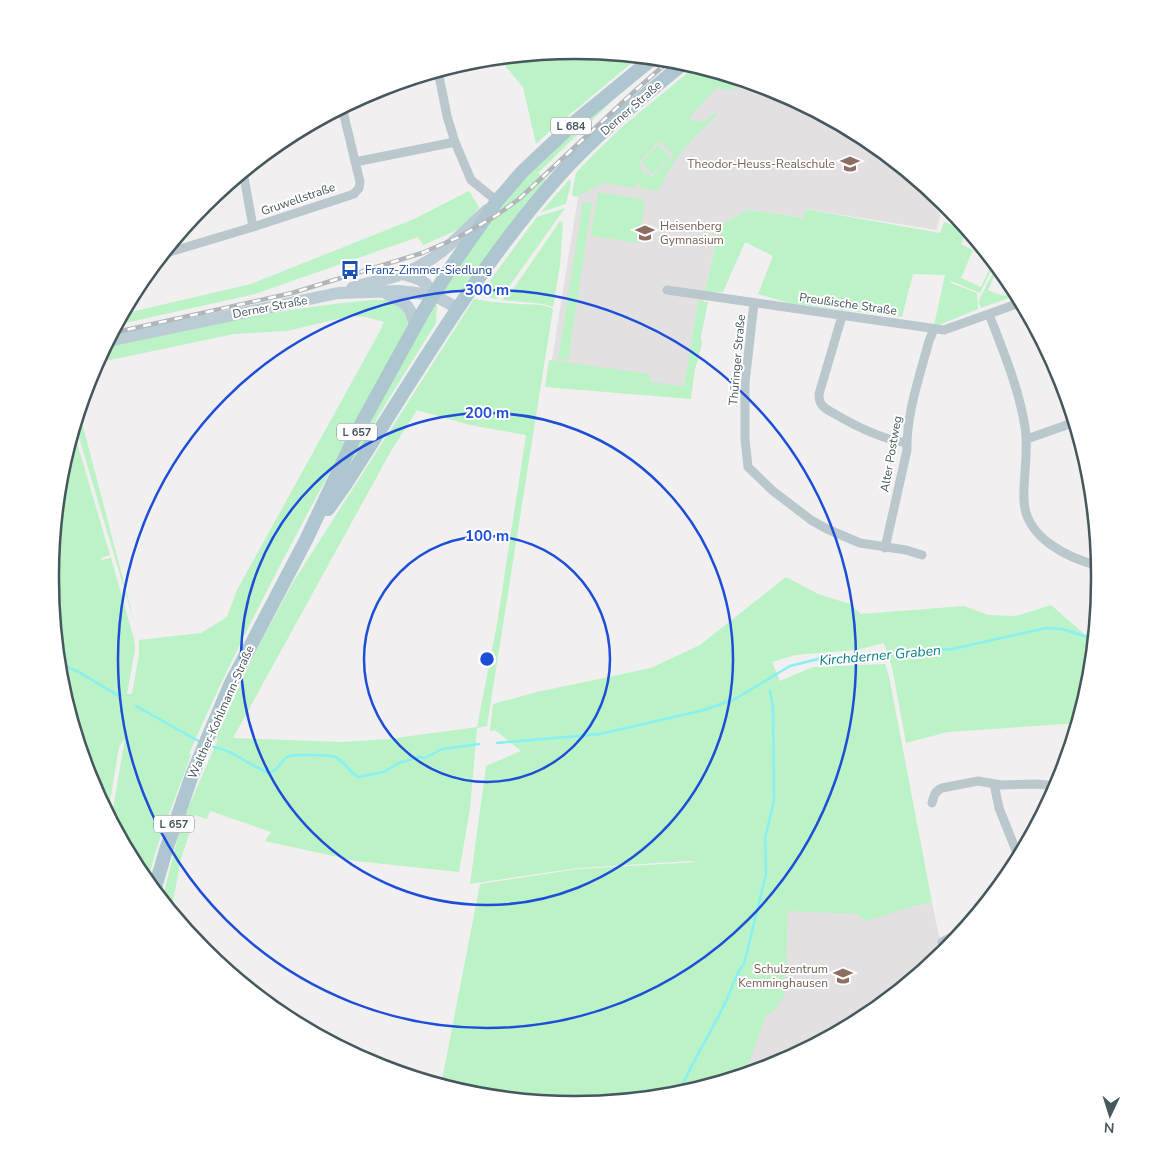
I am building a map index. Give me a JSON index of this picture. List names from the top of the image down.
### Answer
{
  "streets": {
    "main road": [
      "Derner Straße",
      "L 684",
      "L 657",
      "Walther-Kohlmann-Straße"
    ],
    "street": [
      "Gruwellstraße",
      "Preußische Straße",
      "Thüringer Straße",
      "Alter Postweg"
    ]
  },
  "crossings": [
    ["Derner Straße", "L 684"],
    ["Derner Straße", "Walther-Kohlmann-Straße"],
    ["L 684", "Walther-Kohlmann-Straße"],
    ["Preußische Straße", "Thüringer Straße"],
    ["Preußische Straße", "Alter Postweg"],
    ["Thüringer Straße", "Alter Postweg"]
  ],
  "water": ["Kirchderner Graben"],
  "places": {
    "school or university": ["Theodor-Heuss-Realschule", "Heisenberg Gymnasium", "Schulzentrum Kemminghausen"],
    "bus stop": ["Franz-Zimmer-Siedlung"]
  },
  "north": "bottom",
  "rings": ["300 m", "200 m", "100 m"]
}
